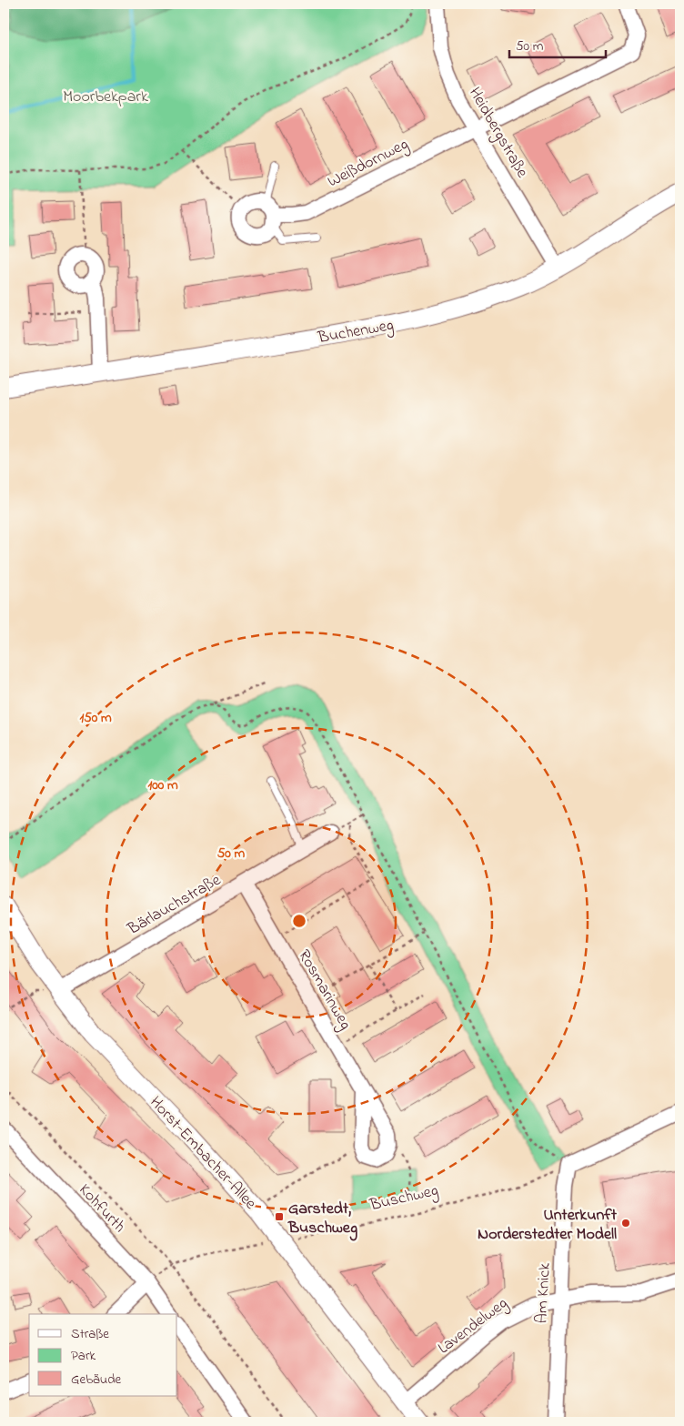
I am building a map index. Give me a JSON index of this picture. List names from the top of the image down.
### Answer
{
  "streets": {
    "street": [
      "Heidbergstraße",
      "Weißdornweg",
      "Buchenweg",
      "Bärlauchstraße",
      "Rosmarinweg",
      "Horst-Embacher-Allee",
      "Kohfurth",
      "Am Knick",
      "Lavendelweg"
    ],
    "path": ["Buschweg"]
  },
  "crossings": [
    ["Heidbergstraße", "Weißdornweg"],
    ["Heidbergstraße", "Buchenweg"],
    ["Bärlauchstraße", "Rosmarinweg"],
    ["Bärlauchstraße", "Horst-Embacher-Allee"],
    ["Horst-Embacher-Allee", "Buschweg"],
    ["Horst-Embacher-Allee", "Lavendelweg"],
    ["Buschweg", "Kohfurth"],
    ["Buschweg", "Am Knick"],
    ["Am Knick", "Lavendelweg"]
  ],
  "parks": ["Moorbekpark"],
  "places": {
    "transit": ["Garstedt, Buschweg"],
    "other": ["Unterkunft Norderstedter Modell"]
  },
  "legend": ["Straße", "Park", "Gebäude"],
  "scale_bar": "50 m",
  "rings": ["150 m", "100 m", "50 m"]
}
